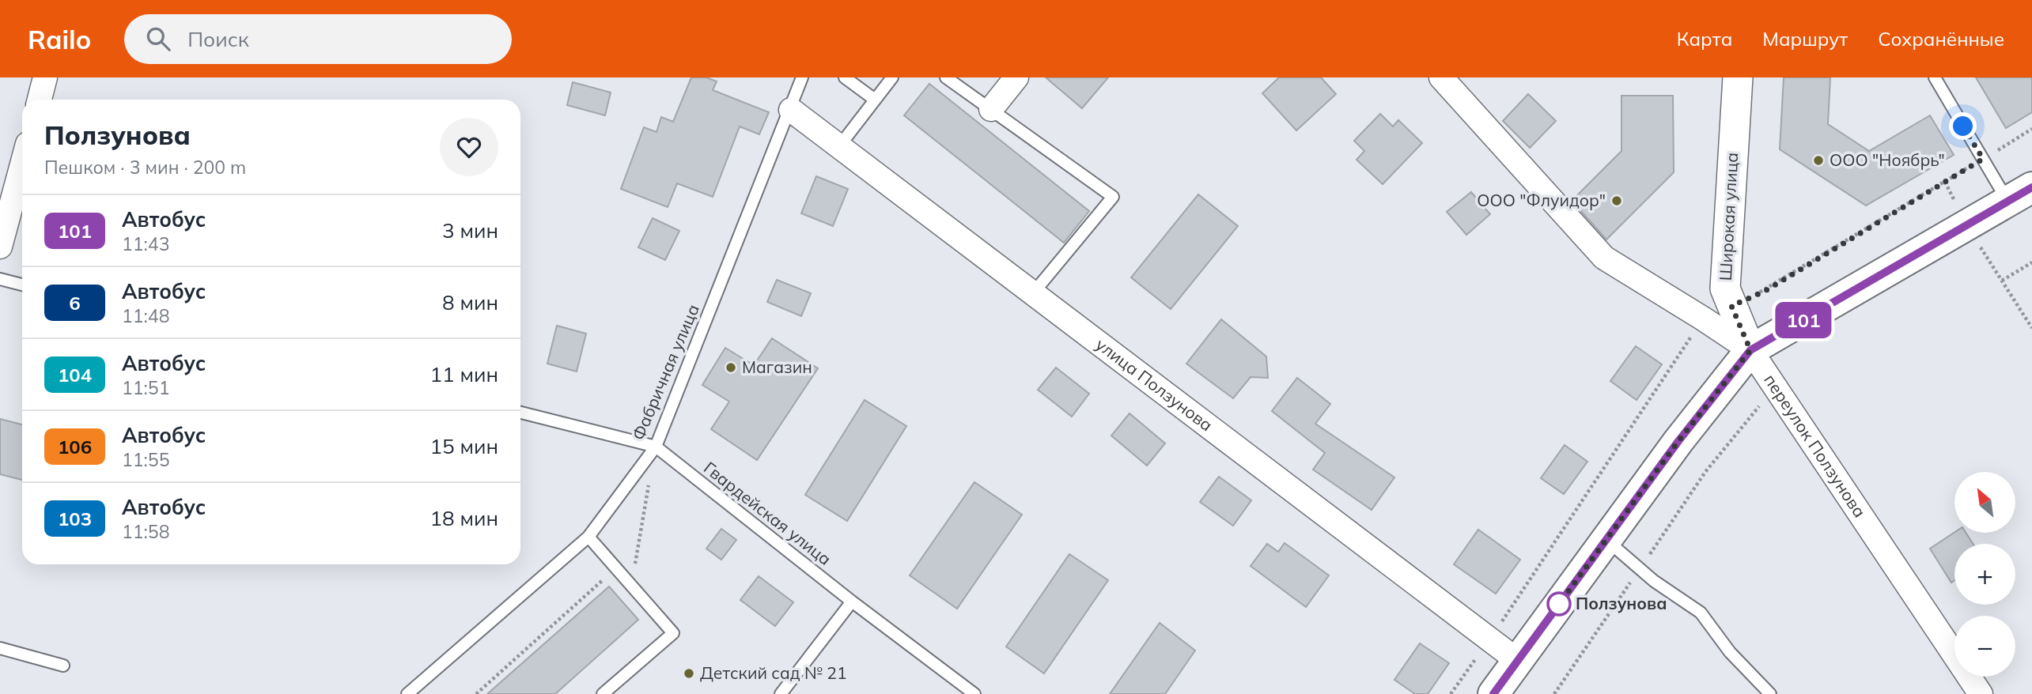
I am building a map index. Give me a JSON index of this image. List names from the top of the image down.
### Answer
{
  "streets": {
    "street": ["Широкая улица", "улица Ползунова", "переулок Ползунова"],
    "lane": ["Фабричная улица", "Гвардейская улица"]
  },
  "crossings": [
    ["Широкая улица", "переулок Ползунова"],
    ["Фабричная улица", "улица Ползунова"],
    ["Фабричная улица", "Гвардейская улица"]
  ],
  "places": [
    "ООО \"Ноябрь\"",
    "ООО \"Флуидор\"",
    "Магазин",
    "Ползунова",
    "Детский сад № 21"
  ],
  "lines": ["bus line 101"],
  "north": "top left",
  "page": {
    "header": "Railo",
    "search": "Поиск",
    "nav": ["Карта", "Маршрут", "Сохранённые"],
    "on_map": "101",
    "heading": ["Ползунова", "Пешком · 3 мин · 200 m"],
    "list": [
      {
        "mark": "101",
        "name": "Автобус",
        "note": "11:43",
        "value": "3 мин"
      },
      {
        "mark": "6",
        "name": "Автобус",
        "note": "11:48",
        "value": "8 мин"
      },
      {
        "mark": "104",
        "name": "Автобус",
        "note": "11:51",
        "value": "11 мин"
      },
      {
        "mark": "106",
        "name": "Автобус",
        "note": "11:55",
        "value": "15 мин"
      },
      {
        "mark": "103",
        "name": "Автобус",
        "note": "11:58",
        "value": "18 мин"
      }
    ],
    "map_buttons": ["+", "−"]
  }
}
